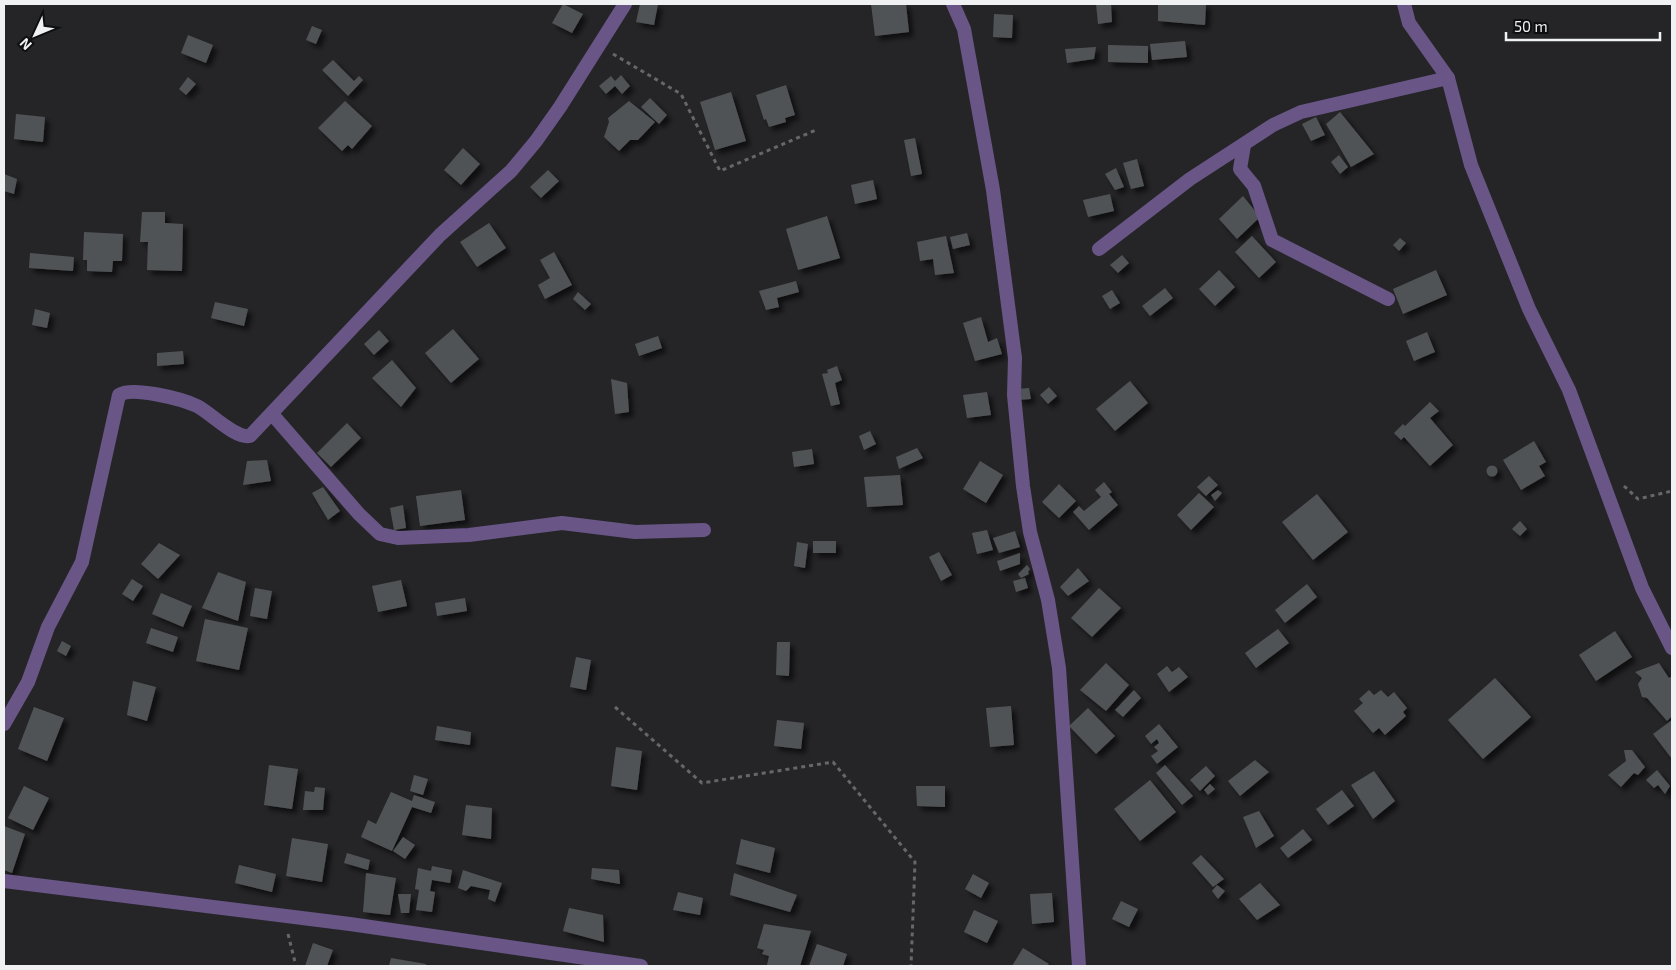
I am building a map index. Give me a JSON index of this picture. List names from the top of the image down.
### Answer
{
  "scale_bar": "50 m",
  "north": "bottom left"
}
